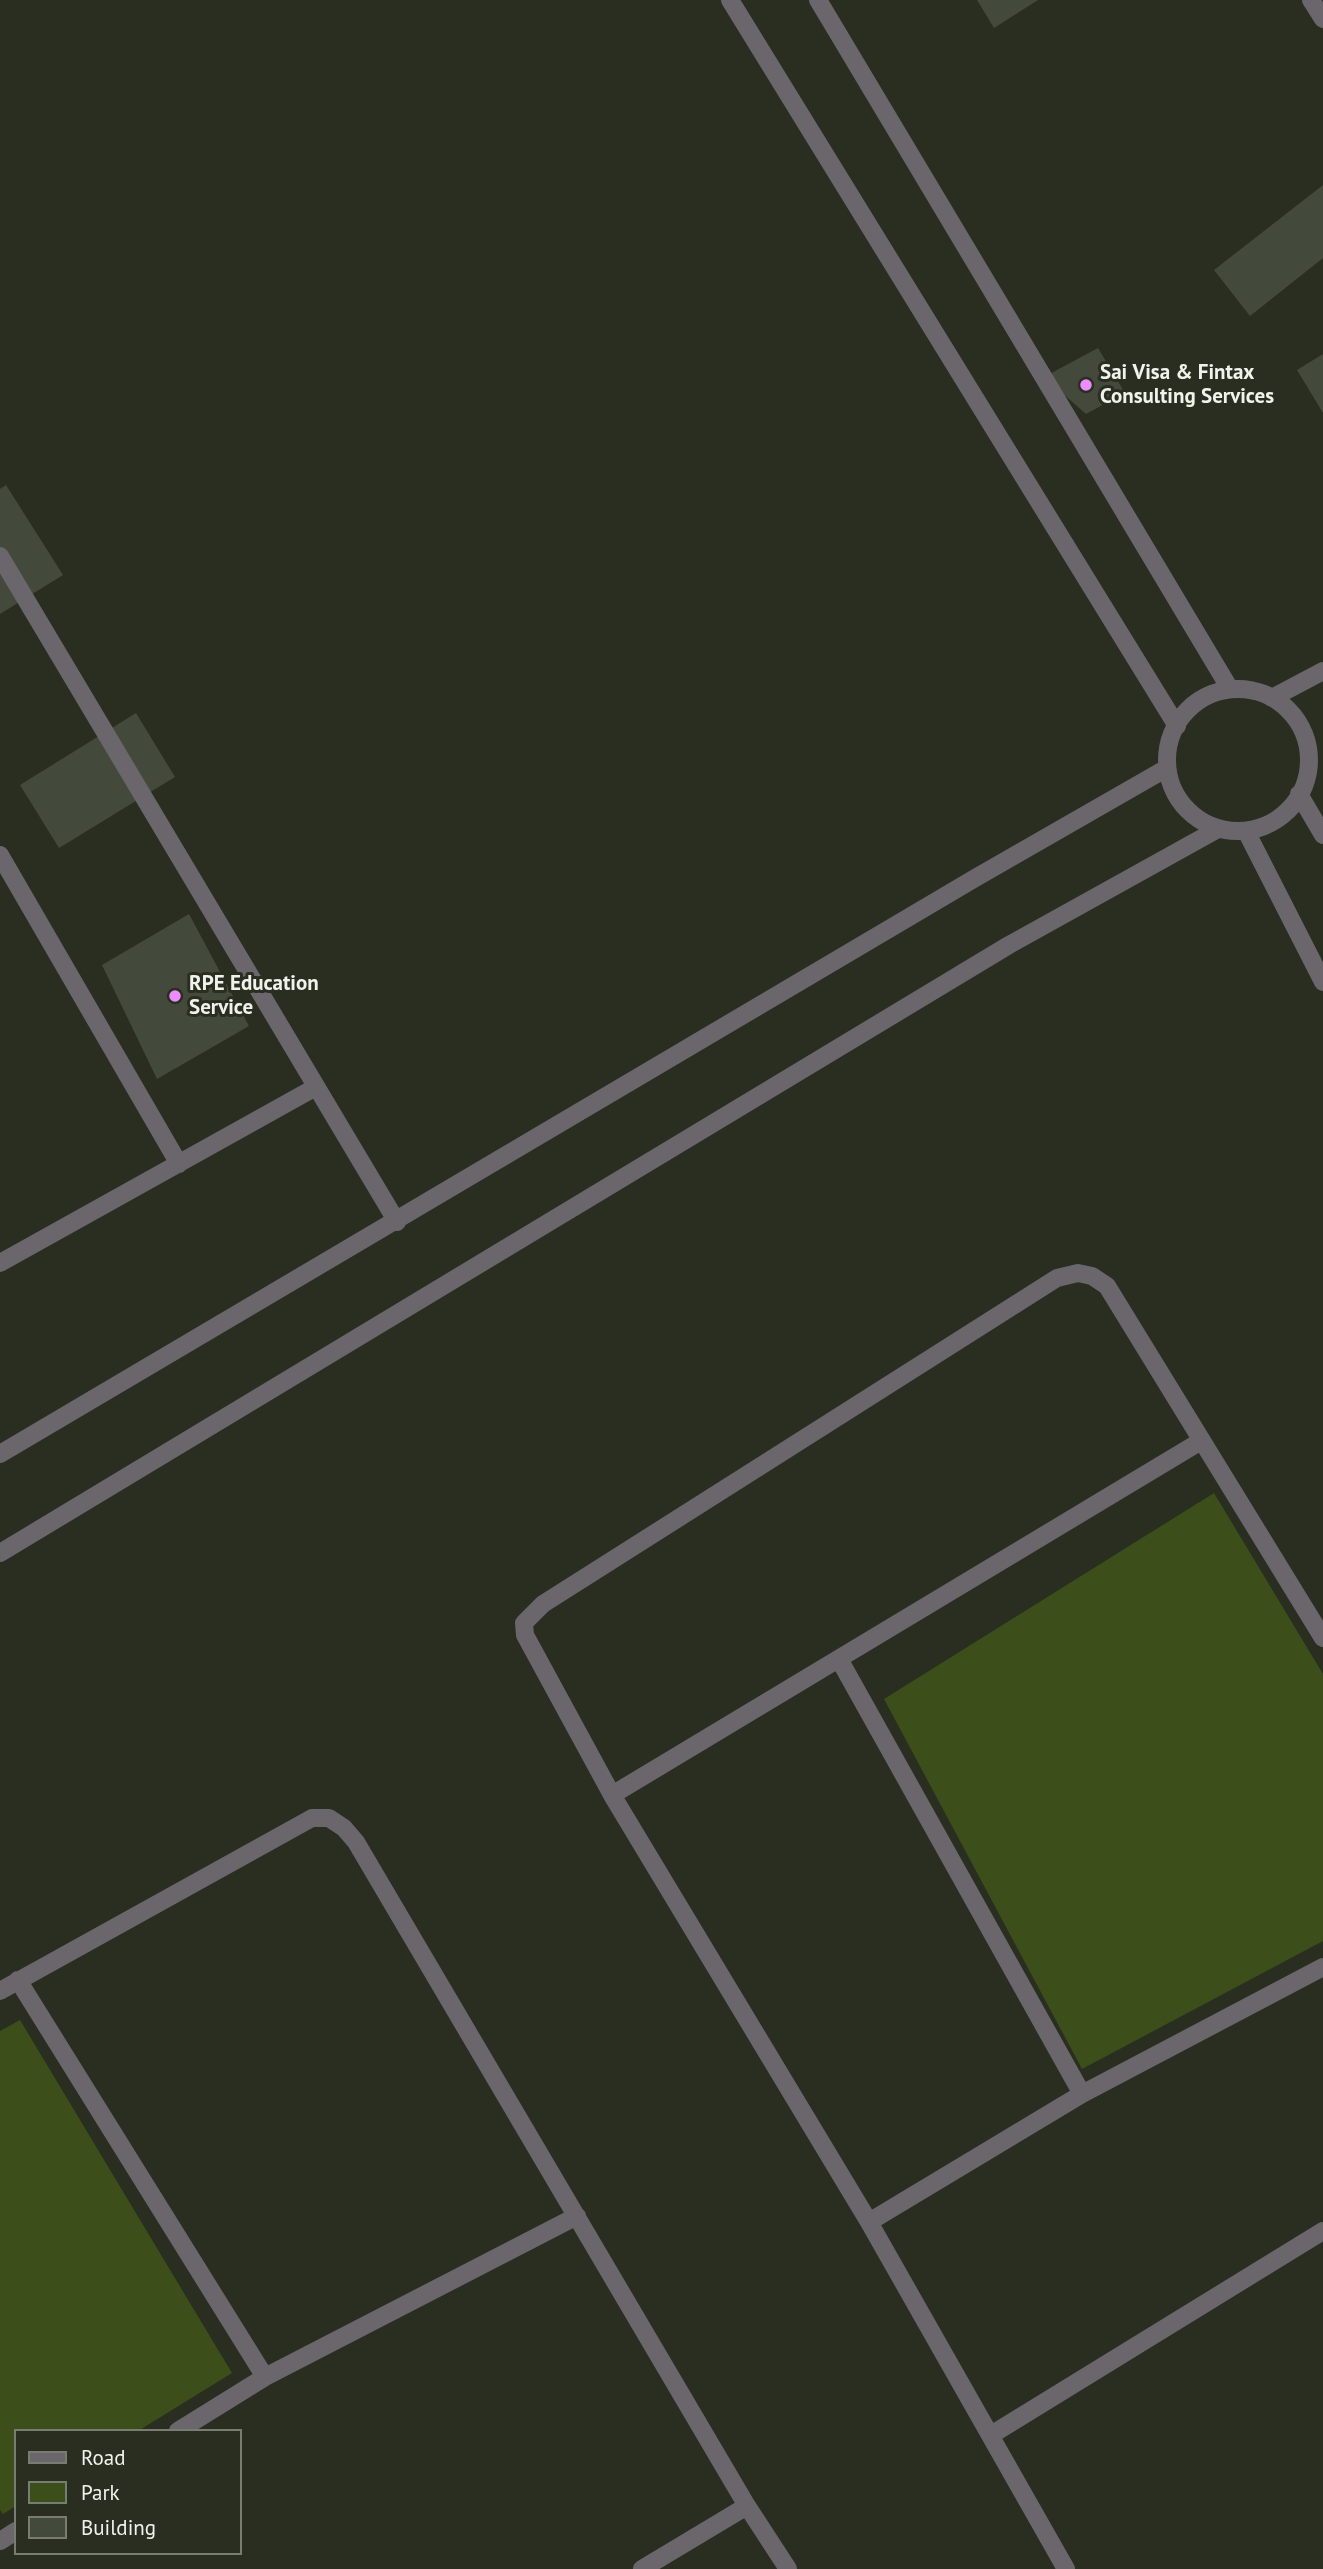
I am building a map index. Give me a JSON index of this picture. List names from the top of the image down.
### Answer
{
  "places": ["Sai Visa & Fintax Consulting Services", "RPE Education Service"],
  "legend": ["Road", "Park", "Building"]
}
